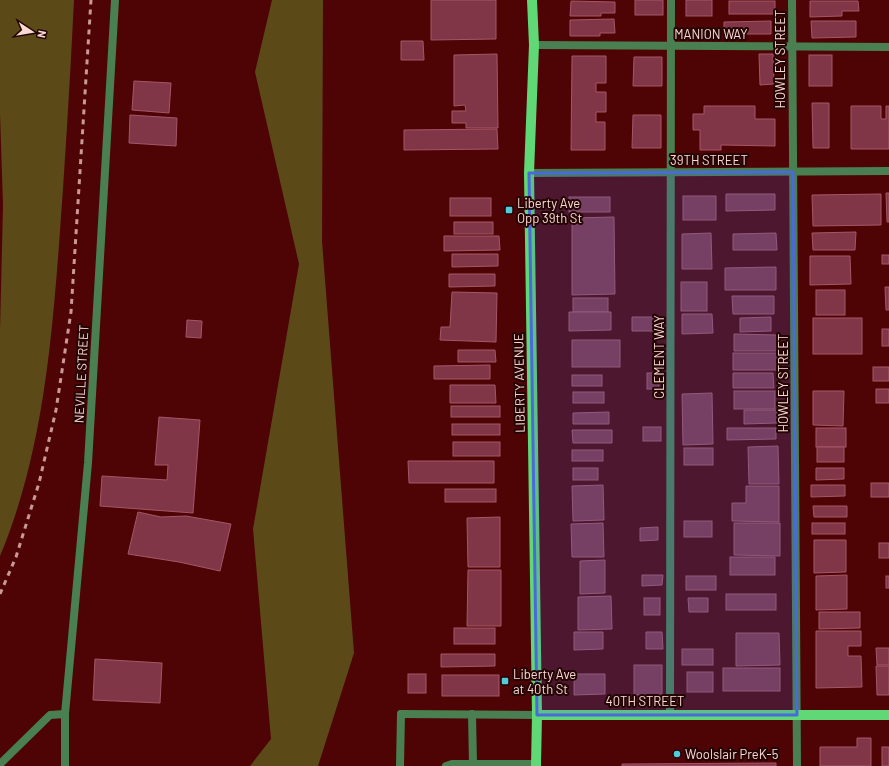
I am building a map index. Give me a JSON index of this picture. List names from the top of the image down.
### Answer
{
  "streets": {
    "main road": ["LIBERTY AVENUE", "40TH STREET"],
    "street": [
      "MANION WAY",
      "HOWLEY STREET",
      "39TH STREET",
      "CLEMENT WAY",
      "NEVILLE STREET"
    ]
  },
  "crossings": [
    ["MANION WAY", "HOWLEY STREET"],
    ["MANION WAY", "CLEMENT WAY"],
    ["MANION WAY", "LIBERTY AVENUE"],
    ["HOWLEY STREET", "39TH STREET"],
    ["HOWLEY STREET", "40TH STREET"],
    ["39TH STREET", "CLEMENT WAY"],
    ["39TH STREET", "LIBERTY AVENUE"],
    ["CLEMENT WAY", "40TH STREET"],
    ["LIBERTY AVENUE", "40TH STREET"]
  ],
  "places": {
    "transit": ["Liberty Ave Opp 39th St", "Liberty Ave at 40th St"],
    "other": ["Woolslair PreK-5"]
  },
  "north": "right"
}
